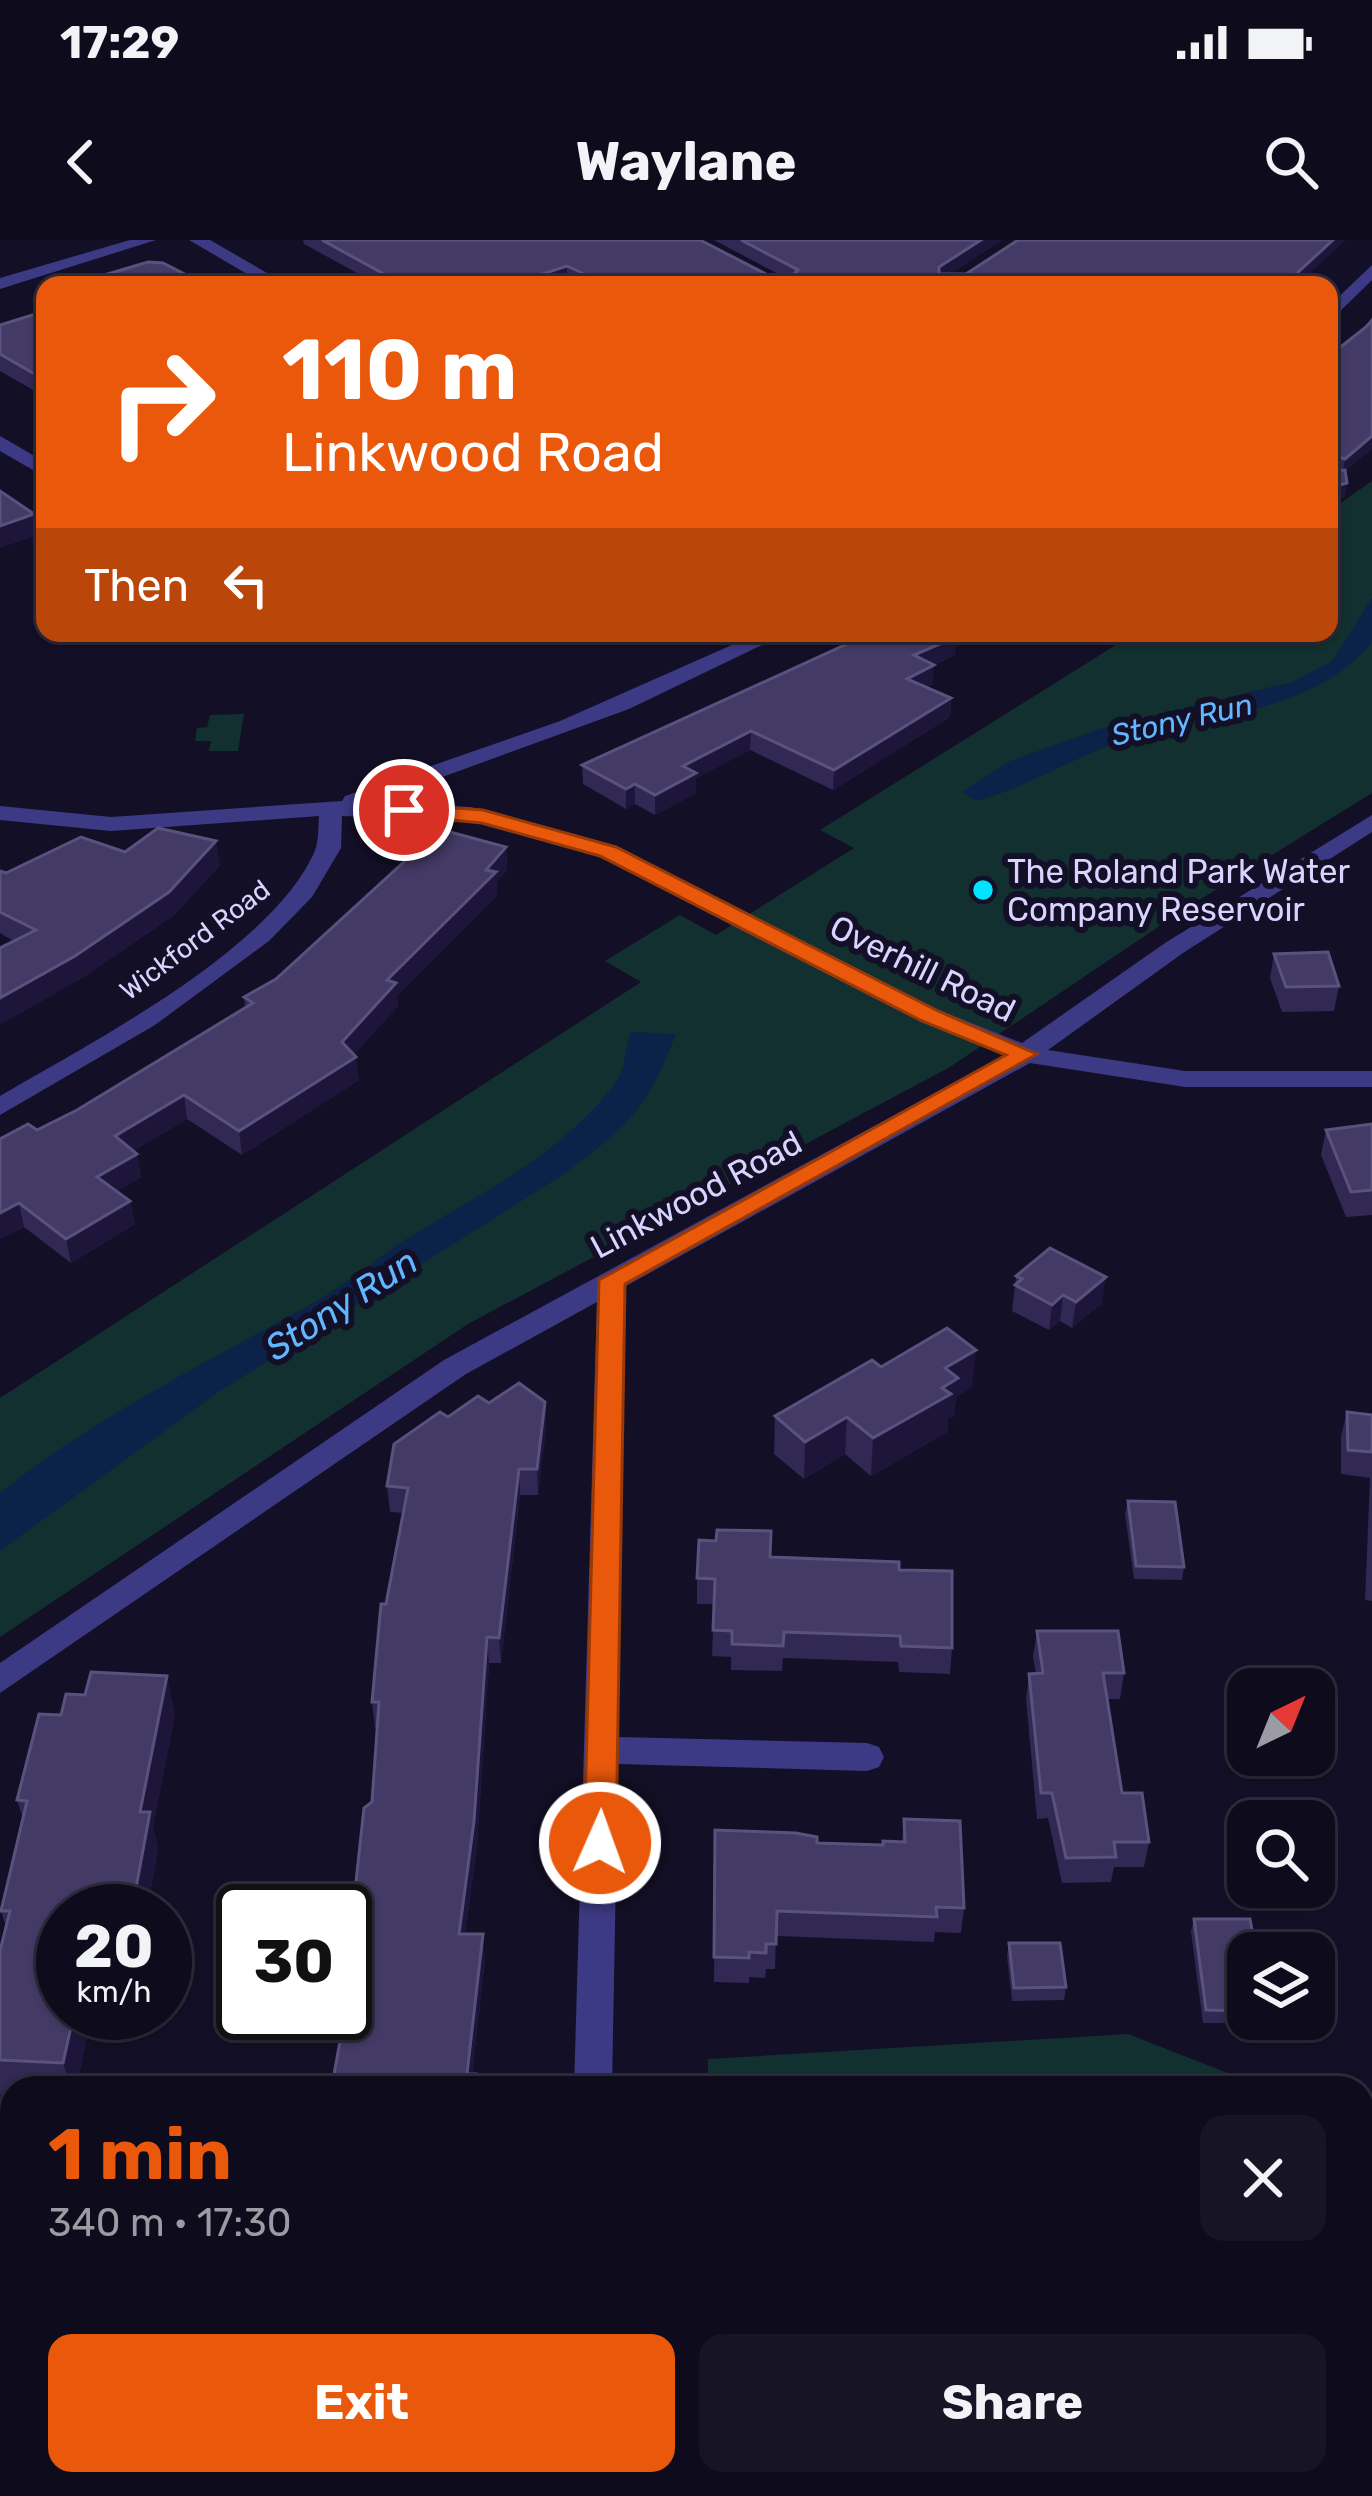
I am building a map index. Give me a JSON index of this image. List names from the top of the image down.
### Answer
{
  "streets": {
    "street": ["Wickford Road", "Overhill Road", "Linkwood Road"]
  },
  "crossings": [
    ["Wickford Road", "Overhill Road"],
    ["Overhill Road", "Linkwood Road"]
  ],
  "water": ["Stony Run"],
  "places": ["The Roland Park Water Company Reservoir"],
  "north": "top right",
  "page": {
    "status": "17:29",
    "header": "Waylane",
    "turn": ["110 m", "Linkwood Road"],
    "then": "Then",
    "speed": "20 km/h",
    "limit": "30",
    "heading": ["1 min", "340 m · 17:30"],
    "buttons": ["Exit", "Share"]
  }
}
